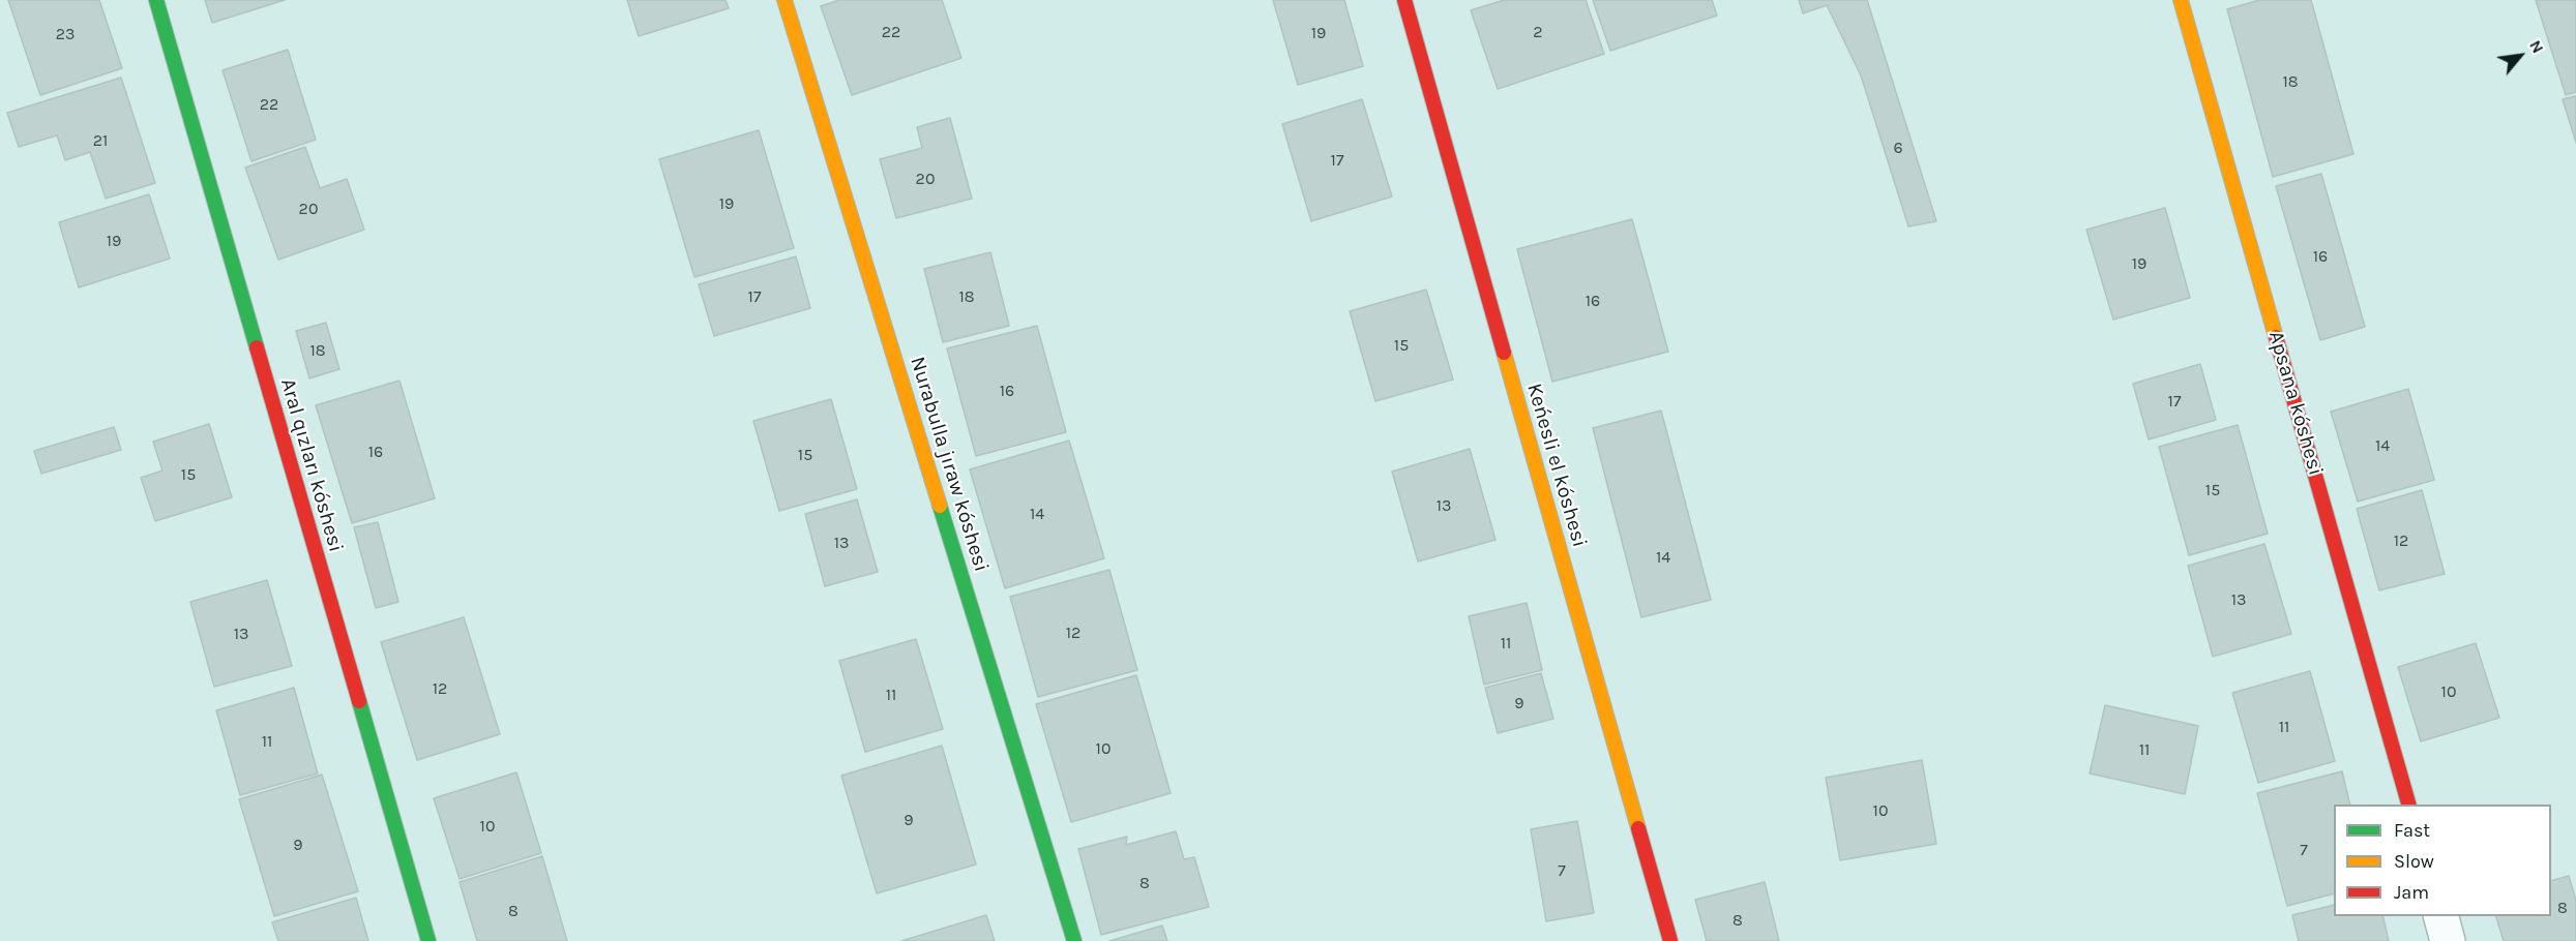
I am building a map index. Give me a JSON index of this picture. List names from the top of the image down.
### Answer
{
  "streets": {
    "street": [
      "Apsana kóshesi",
      "Nurabulla jıraw kóshesi",
      "Aral qızları kóshesi",
      "Keńesli el kóshesi"
    ]
  },
  "house_numbers": [
    "22",
    "2",
    "19",
    "23",
    "18",
    "22",
    "21",
    "6",
    "17",
    "20",
    "19",
    "20",
    "19",
    "16",
    "19",
    "17",
    "18",
    "16",
    "15",
    "18",
    "16",
    "17",
    "14",
    "16",
    "15",
    "15",
    "15",
    "13",
    "14",
    "12",
    "13",
    "14",
    "13",
    "12",
    "13",
    "11",
    "12",
    "10",
    "11",
    "9",
    "11",
    "11",
    "10",
    "11",
    "10",
    "9",
    "10",
    "9",
    "7",
    "7",
    "8",
    "8",
    "8",
    "8"
  ],
  "legend": ["Fast", "Slow", "Jam"],
  "north": "top right"
}
